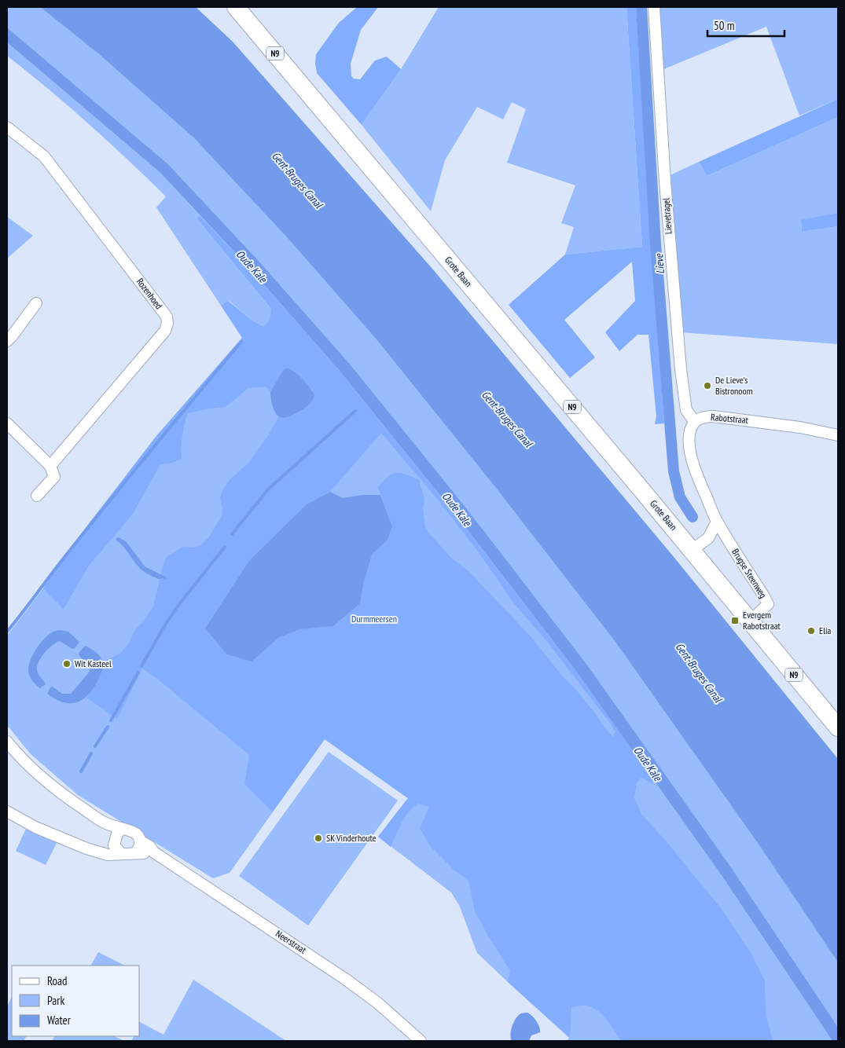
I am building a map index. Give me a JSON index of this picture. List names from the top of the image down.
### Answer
{
  "streets": {
    "main road": ["N9", "Grote Baan"],
    "street": [
      "Lievetragel",
      "Rozenhoed",
      "Rabotstraat",
      "Brugse Steenweg",
      "Neerstraat"
    ]
  },
  "crossings": [
    ["N9", "Grote Baan"],
    ["N9", "Brugse Steenweg"],
    ["Lievetragel", "Rabotstraat"]
  ],
  "water": ["Gent-Bruges Canal", "Lieve", "Oude Kale"],
  "parks": ["Durmmeersen"],
  "places": {
    "other": [
      "De Lieve's Bistronoom",
      "Elia",
      "Wit Kasteel",
      "SK Vinderhoute"
    ],
    "transit": ["Evergem Rabotstraat"]
  },
  "legend": ["Road", "Park", "Water"],
  "scale_bar": "50 m"
}
